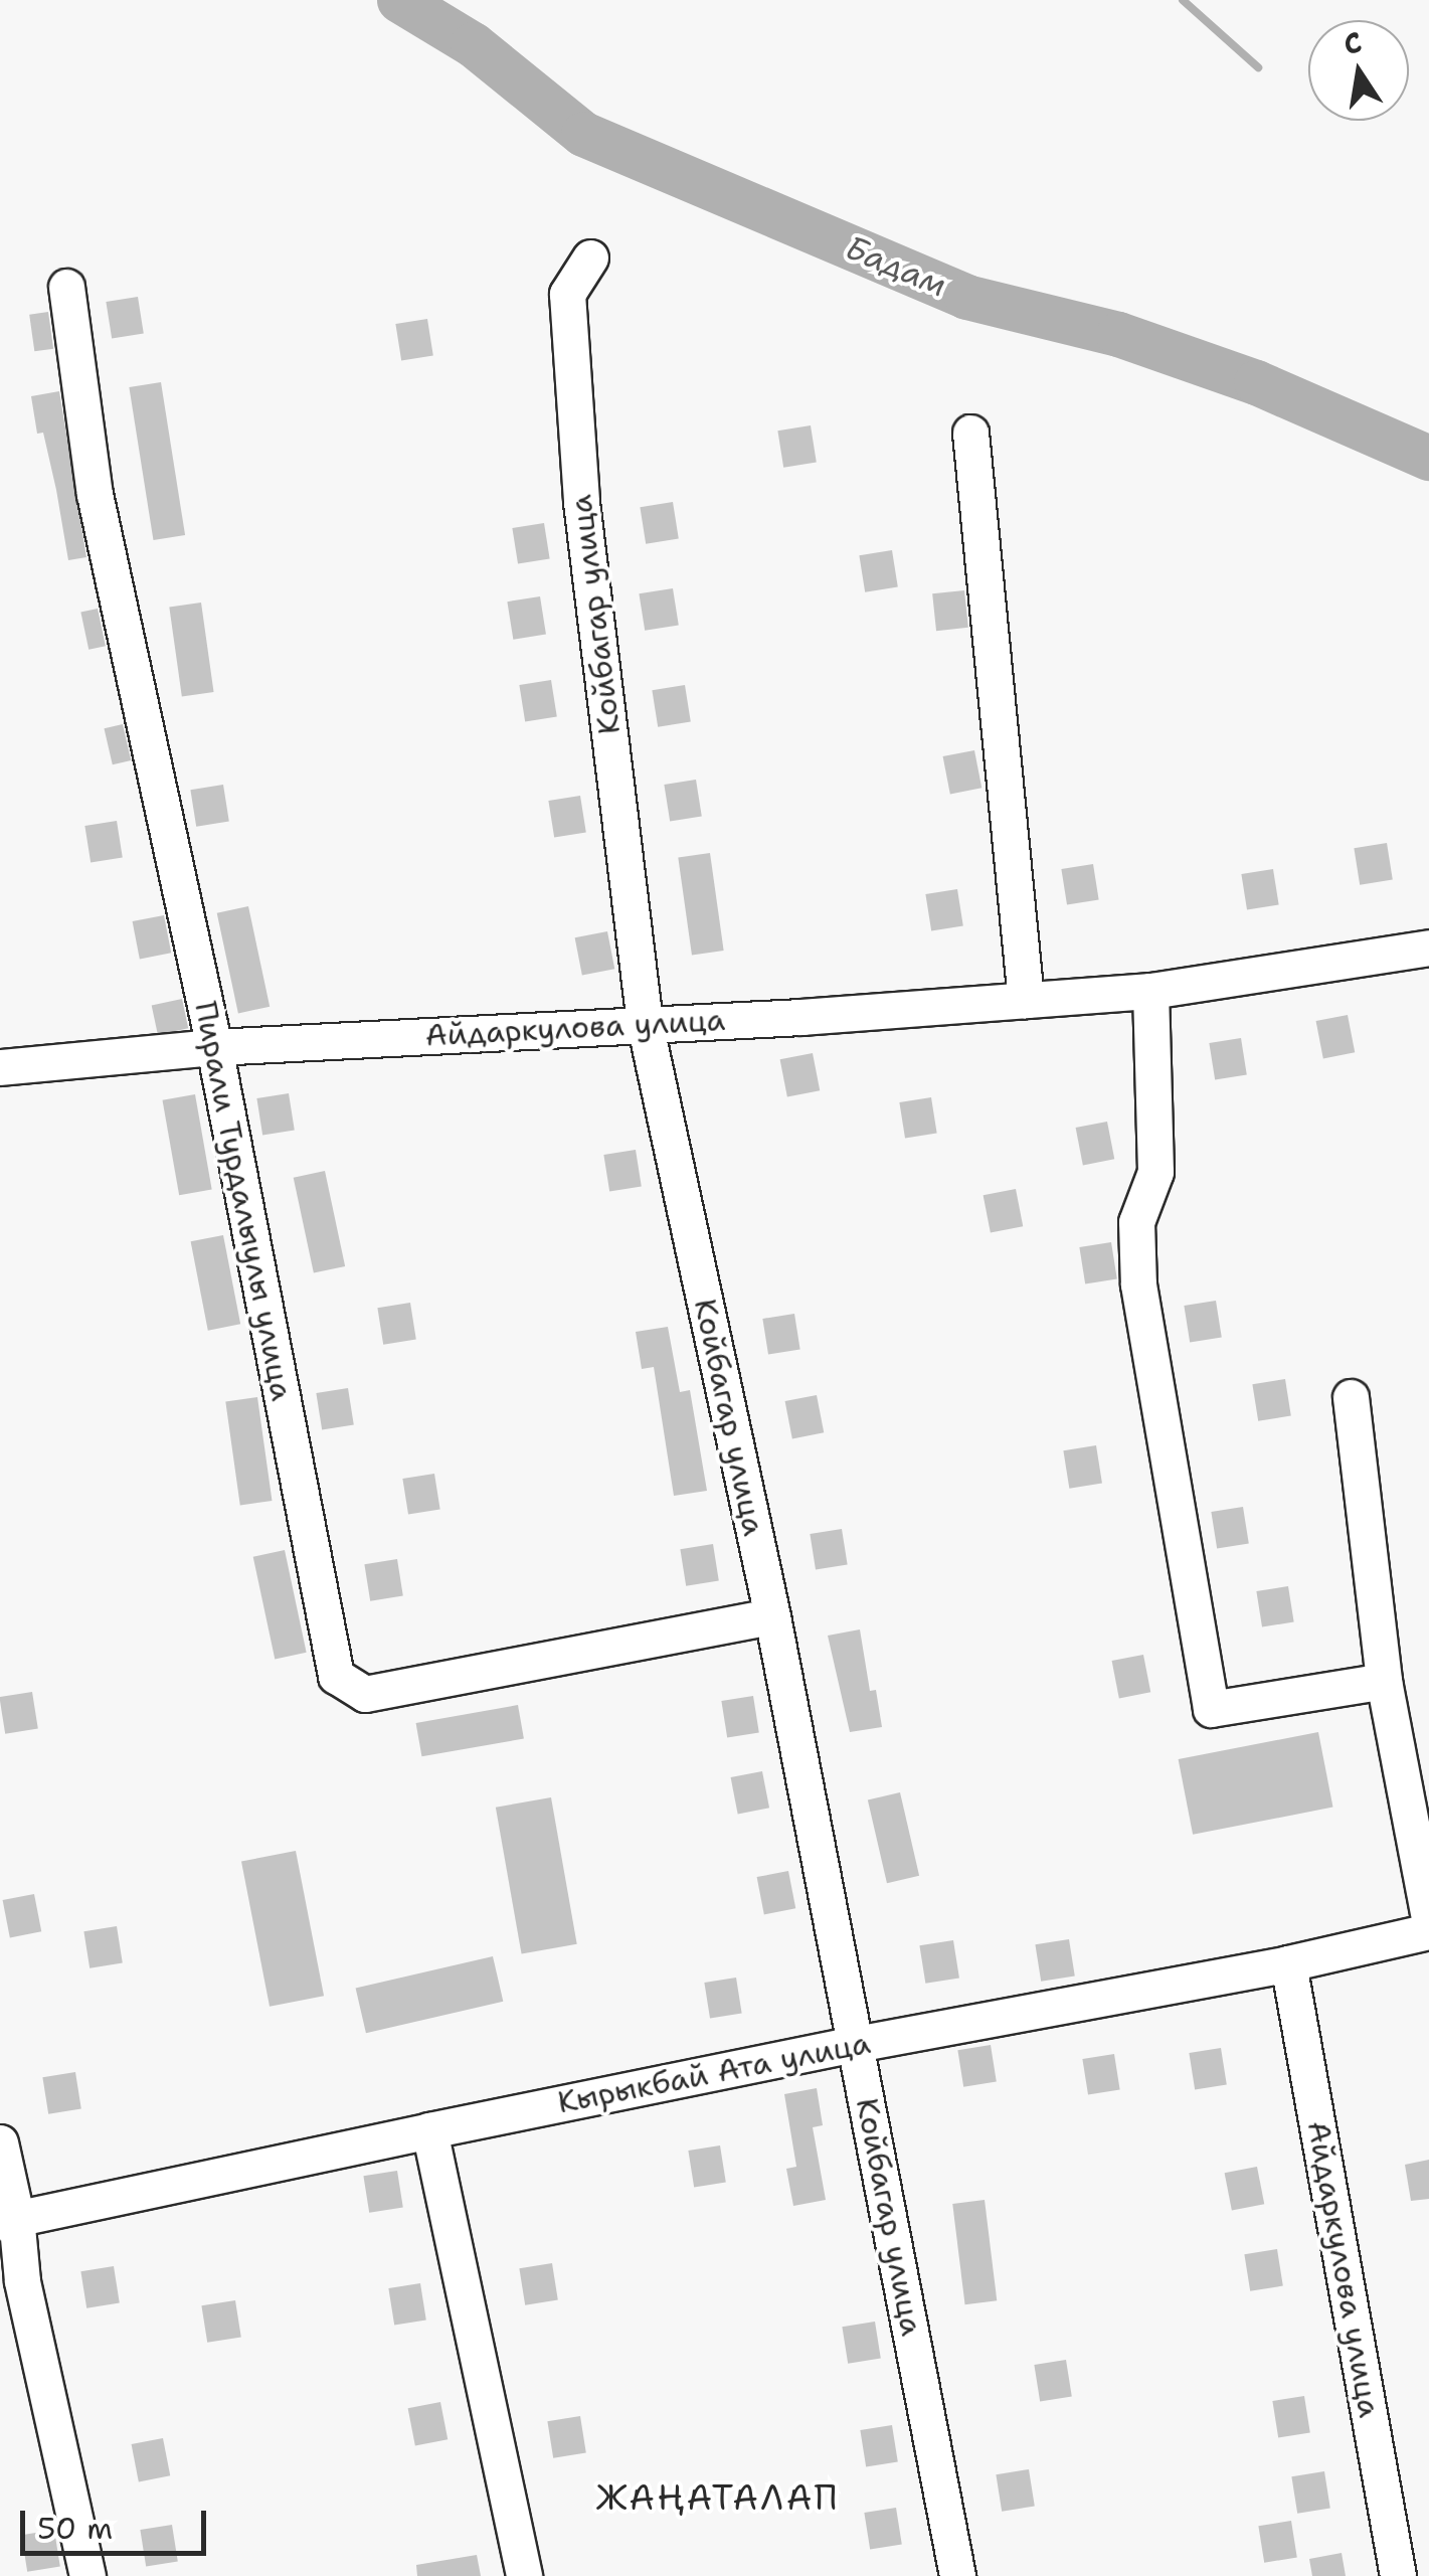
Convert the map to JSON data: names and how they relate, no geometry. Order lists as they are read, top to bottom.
{
  "streets": {
    "street": [
      "Койбагар улица",
      "Айдаркулова улица",
      "Пирали Турдалыулы улица",
      "Кырыкбай Ата улица"
    ]
  },
  "crossings": [
    ["Койбагар улица", "Айдаркулова улица"],
    ["Койбагар улица", "Пирали Турдалыулы улица"],
    ["Койбагар улица", "Кырыкбай Ата улица"],
    ["Айдаркулова улица", "Пирали Турдалыулы улица"],
    ["Айдаркулова улица", "Кырыкбай Ата улица"]
  ],
  "districts": ["ЖАҢАТАЛАП"],
  "water": ["Бадам"],
  "scale_bar": "50 m",
  "north": "top"
}
